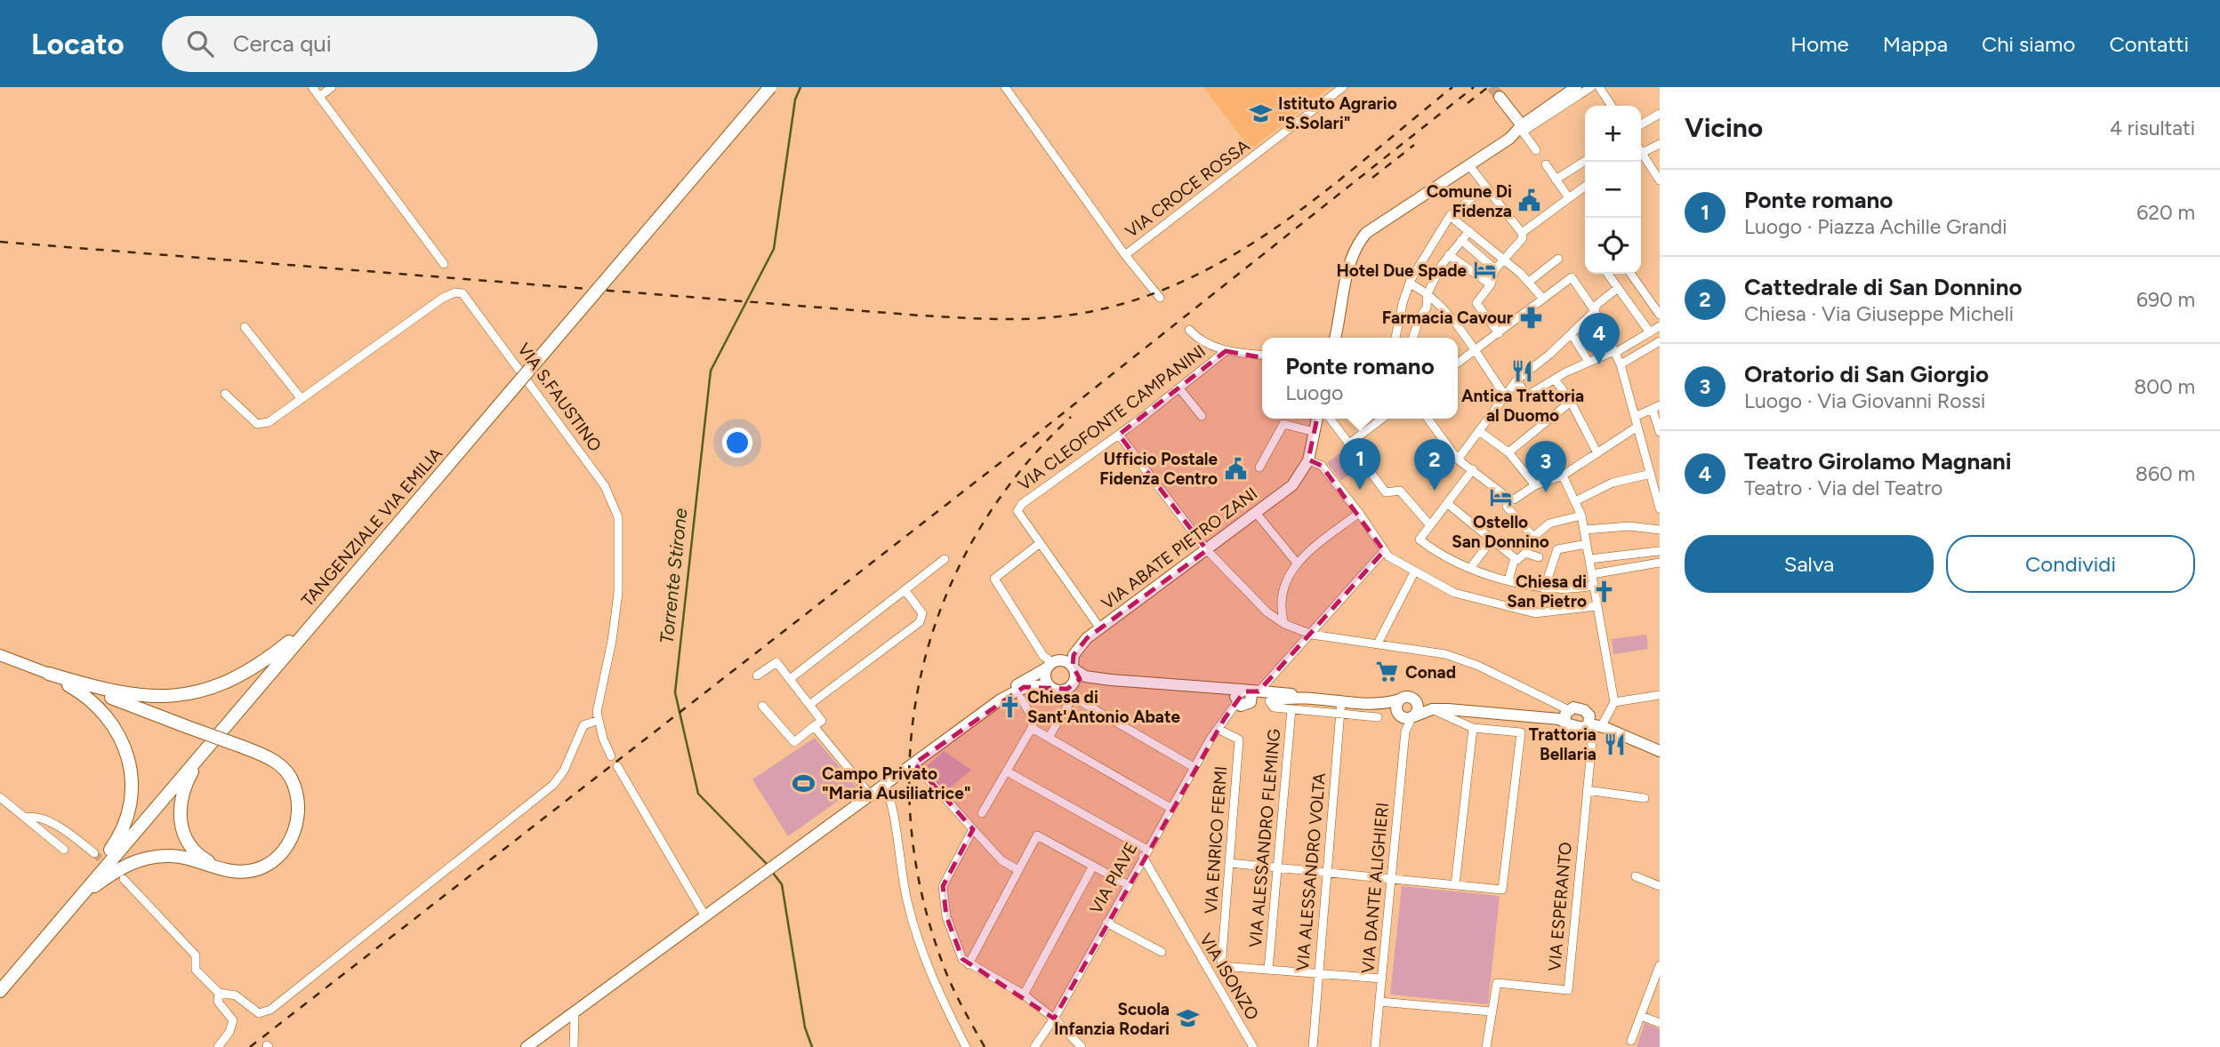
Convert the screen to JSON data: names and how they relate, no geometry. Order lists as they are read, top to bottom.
{
  "streets": {
    "main road": ["TANGENZIALE VIA EMILIA", "VIA ABATE PIETRO ZANI"],
    "street": [
      "VIA CROCE ROSSA",
      "VIA S.FAUSTINO",
      "VIA CLEOFONTE CAMPANINI",
      "VIA ALESSANDRO FLEMING",
      "VIA ENRICO FERMI",
      "VIA ALESSANDRO VOLTA",
      "VIA PIAVE",
      "VIA DANTE ALIGHIERI",
      "VIA ESPERANTO",
      "VIA ISONZO"
    ]
  },
  "crossings": [
    ["VIA ALESSANDRO FLEMING", "VIA ENRICO FERMI"],
    ["VIA ENRICO FERMI", "VIA PIAVE"],
    ["VIA PIAVE", "VIA ISONZO"]
  ],
  "water": ["Torrente Stirone"],
  "places": {
    "school or university": ["Istituto Agrario \"S.Solari\"", "Scuola Infanzia Rodari"],
    "public building": ["Comune Di Fidenza", "Ufficio Postale Fidenza Centro"],
    "hotel": ["Hotel Due Spade", "Ostello San Donnino"],
    "pharmacy": ["Farmacia Cavour"],
    "restaurant": ["Antica Trattoria al Duomo", "Trattoria Bellaria"],
    "church": ["Chiesa di San Pietro", "Chiesa di Sant'Antonio Abate"],
    "supermarket": ["Conad"],
    "sports": ["Campo Privato \"Maria Ausiliatrice\""]
  },
  "page": {
    "header": "Locato",
    "search": "Cerca qui",
    "nav": [
      "Home",
      "Mappa",
      "Chi siamo",
      "Contatti"
    ],
    "heading": ["Vicino", "4 risultati"],
    "map_buttons": ["+", "−"],
    "list": [
      {
        "mark": "1",
        "name": "Ponte romano",
        "note": "Luogo · Piazza Achille Grandi",
        "value": "620 m"
      },
      {
        "mark": "2",
        "name": "Cattedrale di San Donnino",
        "note": "Chiesa · Via Giuseppe Micheli",
        "value": "690 m"
      },
      {
        "mark": "3",
        "name": "Oratorio di San Giorgio",
        "note": "Luogo · Via Giovanni Rossi",
        "value": "800 m"
      },
      {
        "mark": "4",
        "name": "Teatro Girolamo Magnani",
        "note": "Teatro · Via del Teatro",
        "value": "860 m"
      }
    ],
    "pins": [
      "4",
      "1",
      "2",
      "3"
    ],
    "popup": ["Ponte romano", "Luogo"],
    "buttons": ["Salva", "Condividi"]
  }
}
